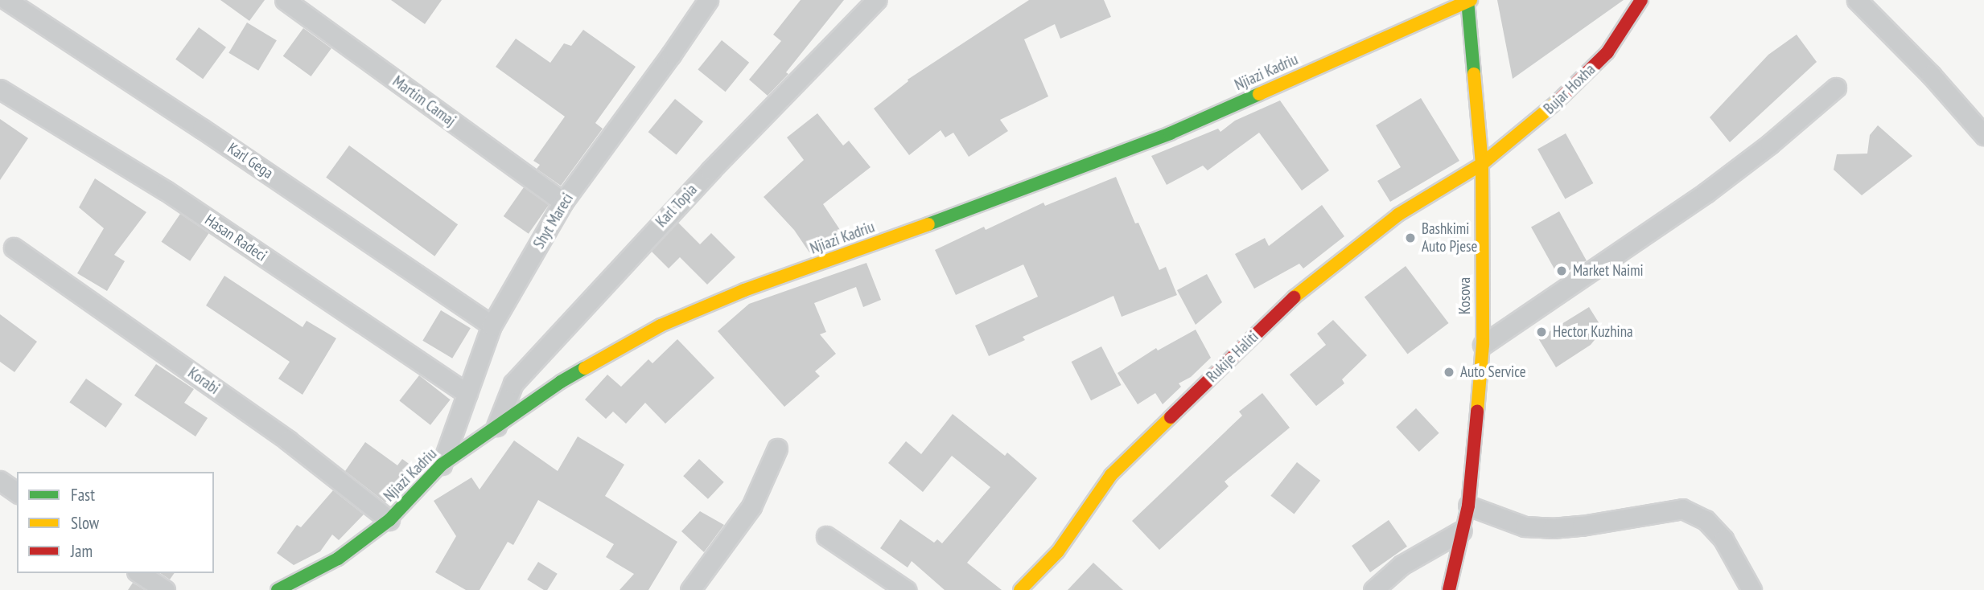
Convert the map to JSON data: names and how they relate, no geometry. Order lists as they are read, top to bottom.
{
  "streets": {
    "street": [
      "Njiazi Kadriu",
      "Bujar Hoxha",
      "Martim Camaj",
      "Karl Gega",
      "Karl Topia",
      "Shyt Mareci",
      "Hasan Radeci",
      "Kosova",
      "Rukije Haliti",
      "Korabi"
    ]
  },
  "crossings": [
    ["Njiazi Kadriu", "Karl Topia"],
    ["Njiazi Kadriu", "Shyt Mareci"],
    ["Njiazi Kadriu", "Kosova"],
    ["Njiazi Kadriu", "Korabi"],
    ["Bujar Hoxha", "Kosova"],
    ["Bujar Hoxha", "Rukije Haliti"],
    ["Martim Camaj", "Shyt Mareci"],
    ["Karl Gega", "Shyt Mareci"],
    ["Shyt Mareci", "Hasan Radeci"],
    ["Kosova", "Rukije Haliti"]
  ],
  "places": [
    "Bashkimi Auto Pjese",
    "Market Naimi",
    "Hector Kuzhina",
    "Auto Service"
  ],
  "legend": ["Fast", "Slow", "Jam"]
}
